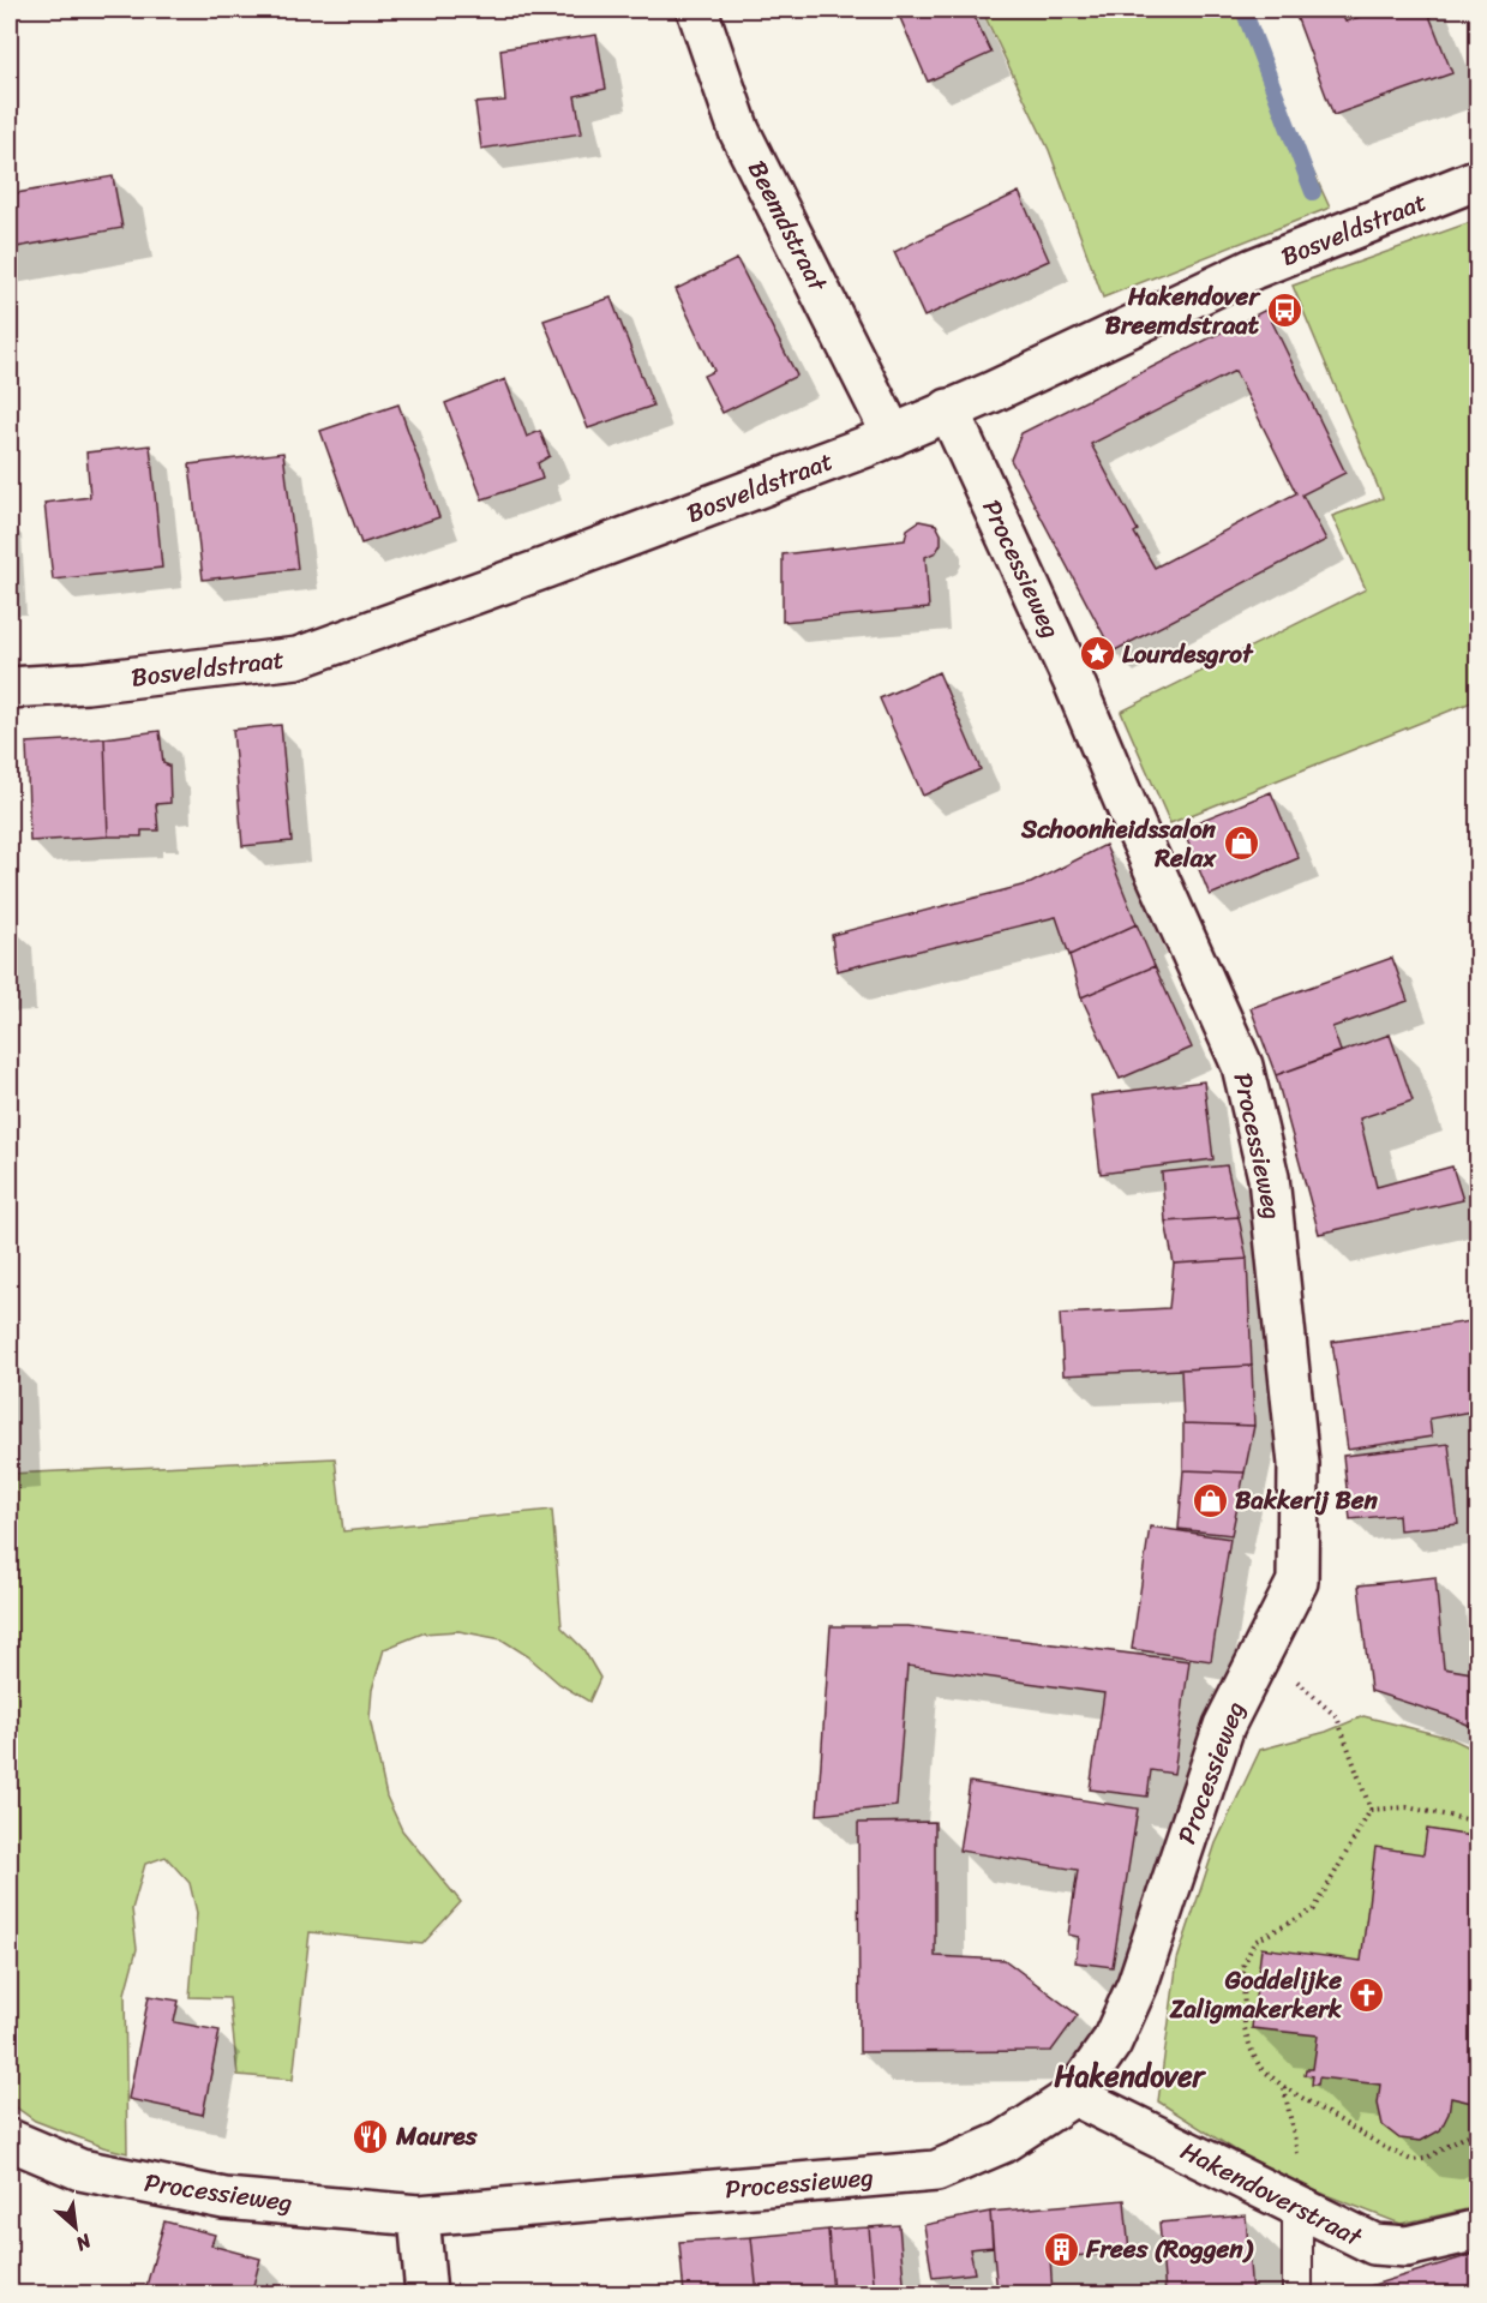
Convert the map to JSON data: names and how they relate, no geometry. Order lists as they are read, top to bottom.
{
  "streets": {
    "street": [
      "Beemdstraat",
      "Bosveldstraat",
      "Processieweg",
      "Hakendoverstraat"
    ]
  },
  "crossings": [
    ["Beemdstraat", "Bosveldstraat"],
    ["Bosveldstraat", "Processieweg"],
    ["Processieweg", "Hakendoverstraat"]
  ],
  "districts": ["Hakendover"],
  "places": {
    "bus stop": ["Hakendover Breemdstraat"],
    "place": ["Lourdesgrot"],
    "shop": ["Schoonheidssalon Relax", "Bakkerij Ben"],
    "church": ["Goddelijke Zaligmakerkerk"],
    "restaurant": ["Maures"],
    "building": ["Frees (Roggen)"]
  },
  "north": "bottom right"
}
